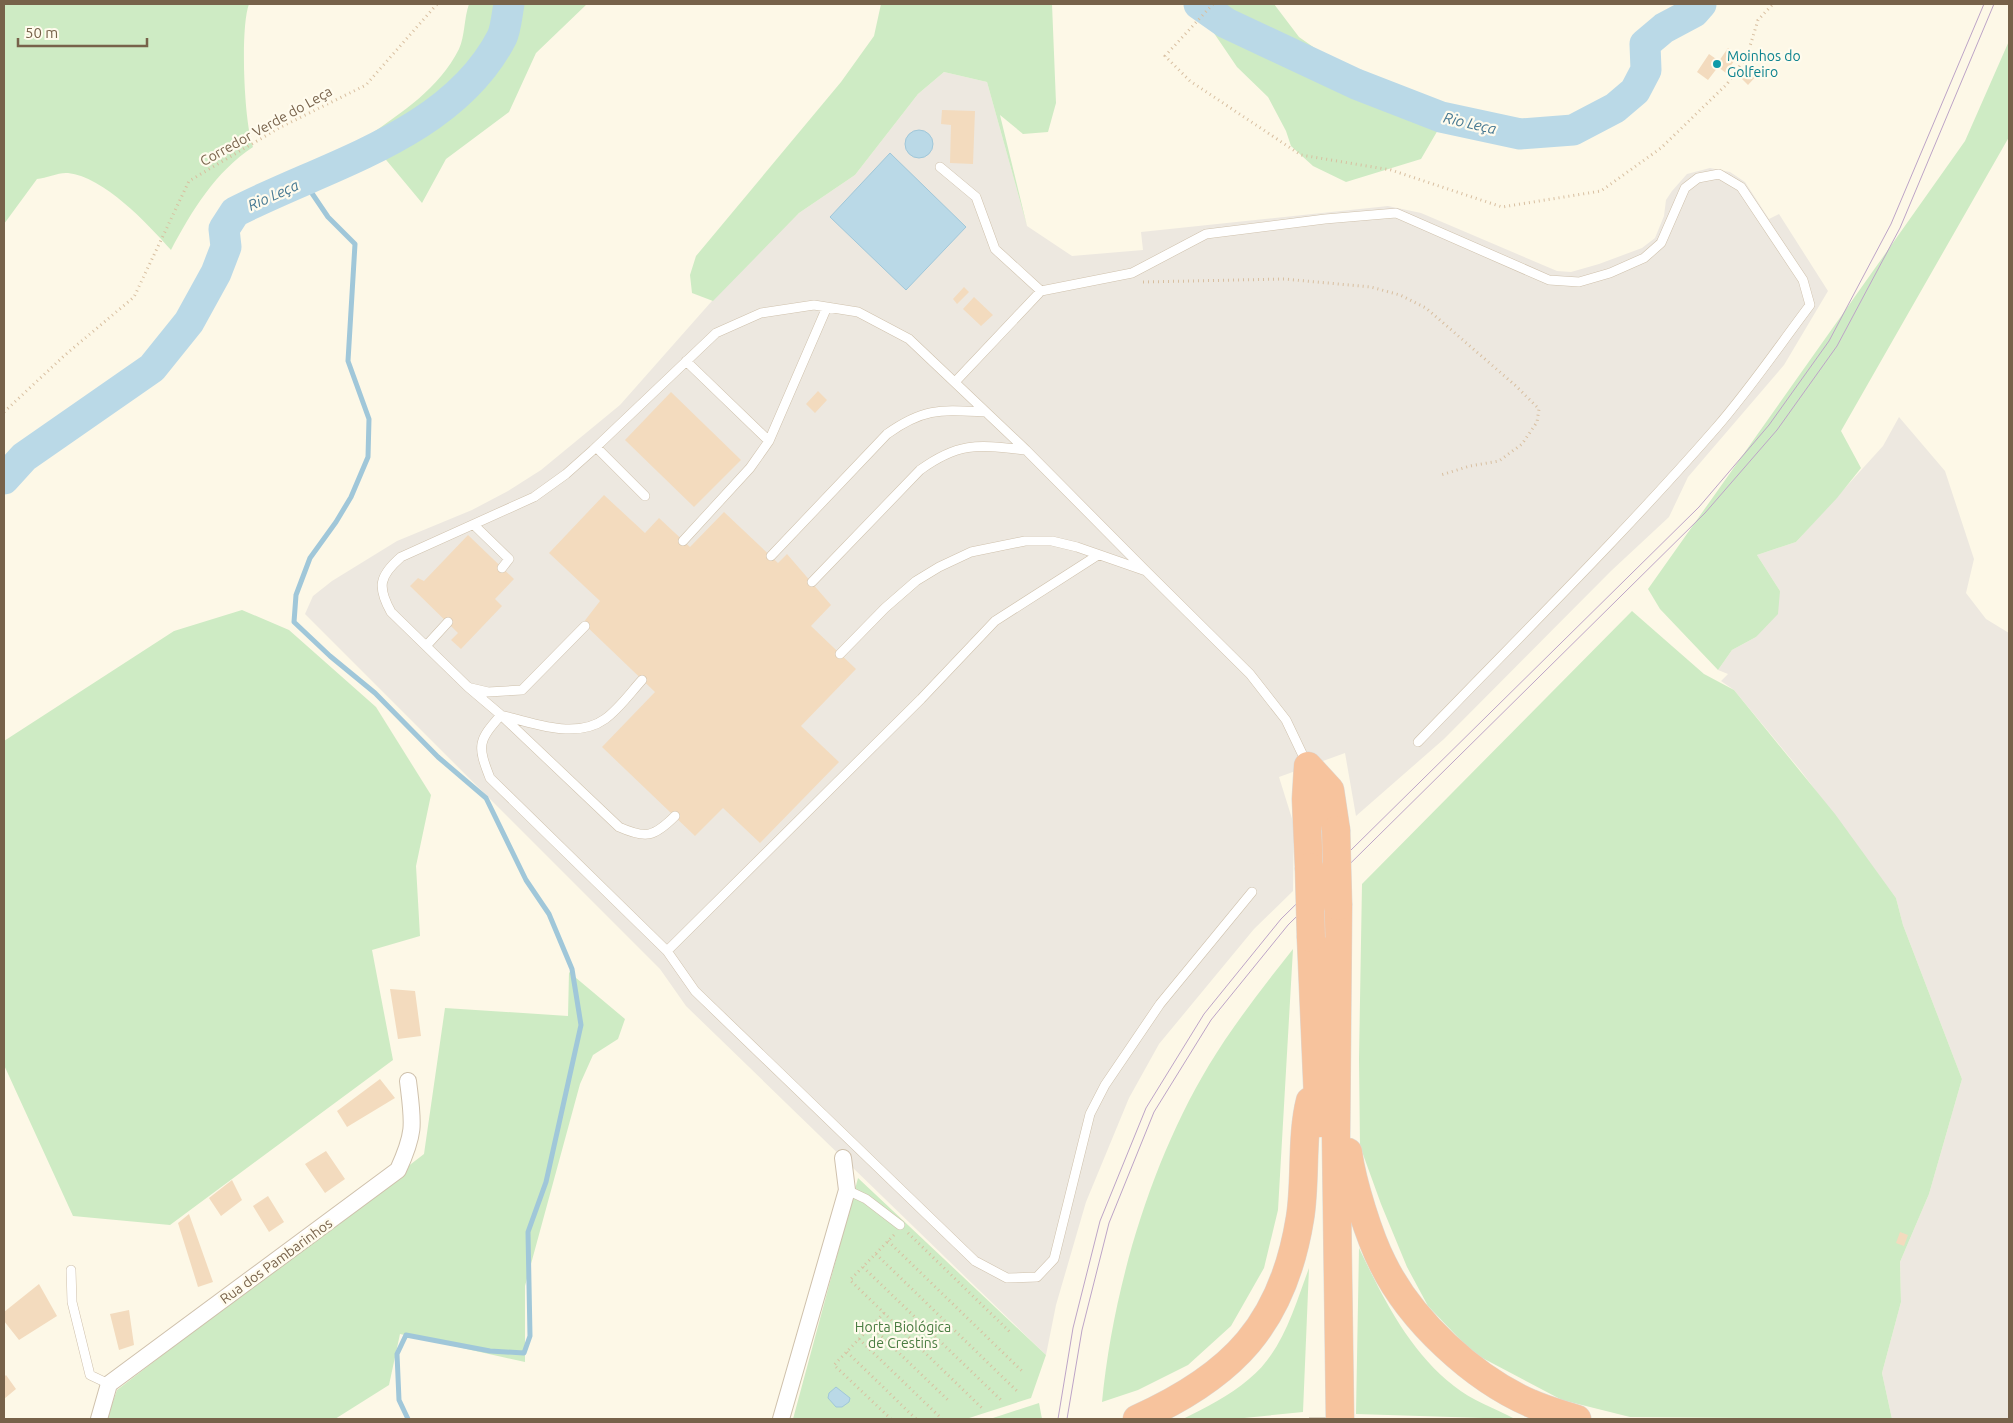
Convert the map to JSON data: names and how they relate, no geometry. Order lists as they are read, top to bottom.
{
  "streets": {
    "street": ["Rua dos Pambarinhos"],
    "path": ["Corredor Verde do Leça"]
  },
  "water": ["Rio Leça"],
  "parks": ["Horta Biológica de Crestins"],
  "places": ["Moinhos do Golfeiro"],
  "scale_bar": "50 m"
}
